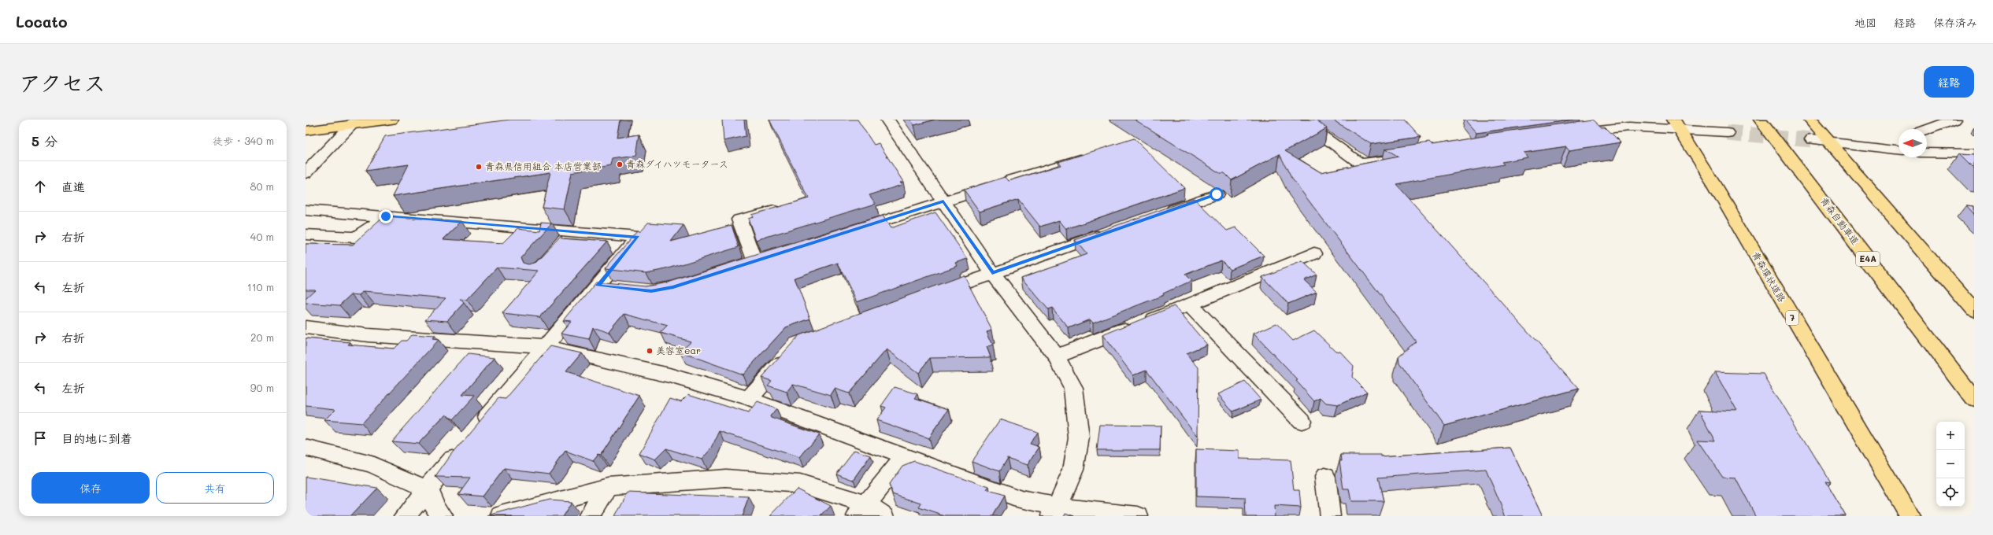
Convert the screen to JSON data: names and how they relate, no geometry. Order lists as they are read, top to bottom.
{
  "streets": {
    "highway": [
      "青森自動車道",
      "E4A",
      "青森環状道路",
      "7"
    ]
  },
  "places": ["青森ダイハツモータース", "青森県信用組合 本店営業部", "美容室ear"],
  "north": "left",
  "page": {
    "header": "Locato",
    "nav": ["地図", "経路", "保存済み"],
    "title": "アクセス",
    "buttons": [
      "経路",
      ["保存", "共有"]
    ],
    "heading": ["5 分", "徒歩 · 340 m"],
    "list": [
      ["直進", "80 m"],
      ["右折", "40 m"],
      ["左折", "110 m"],
      ["右折", "20 m"],
      ["左折", "90 m"],
      "目的地に到着"
    ],
    "map_buttons": ["+", "−"]
  }
}
